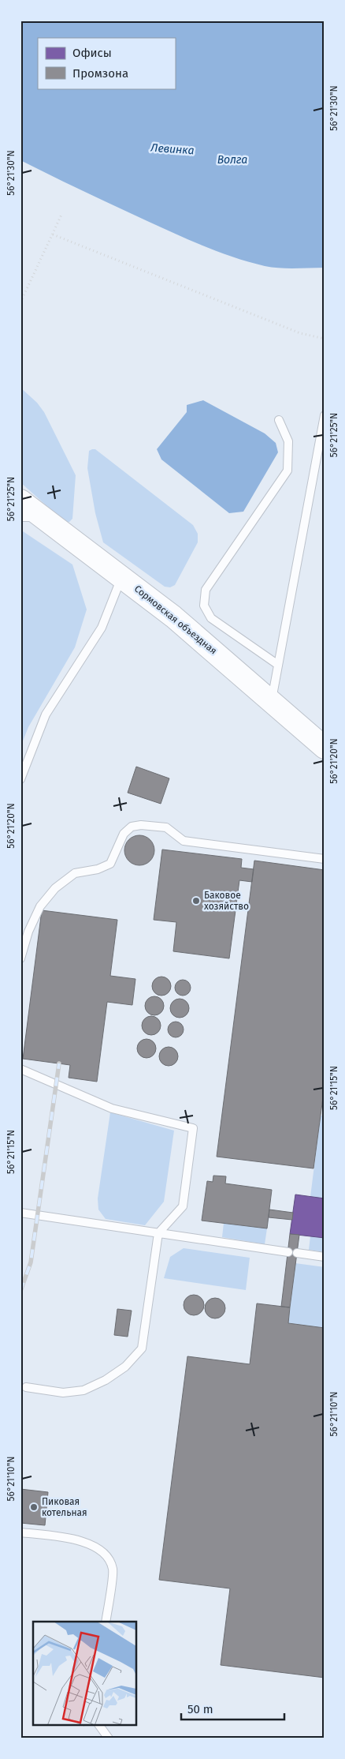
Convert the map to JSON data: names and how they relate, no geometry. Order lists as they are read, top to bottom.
{
  "streets": {
    "street": ["Сормовская объездная"]
  },
  "water": ["Левинка", "Волга"],
  "places": ["Баковое хозяйство", "Пиковая котельная"],
  "legend": ["Офисы", "Промзона"],
  "scale_bar": "50 m",
  "coordinates": [
    "56°21'30\"N",
    "56°21'25\"N",
    "56°21'20\"N",
    "56°21'15\"N",
    "56°21'10\"N"
  ]
}
